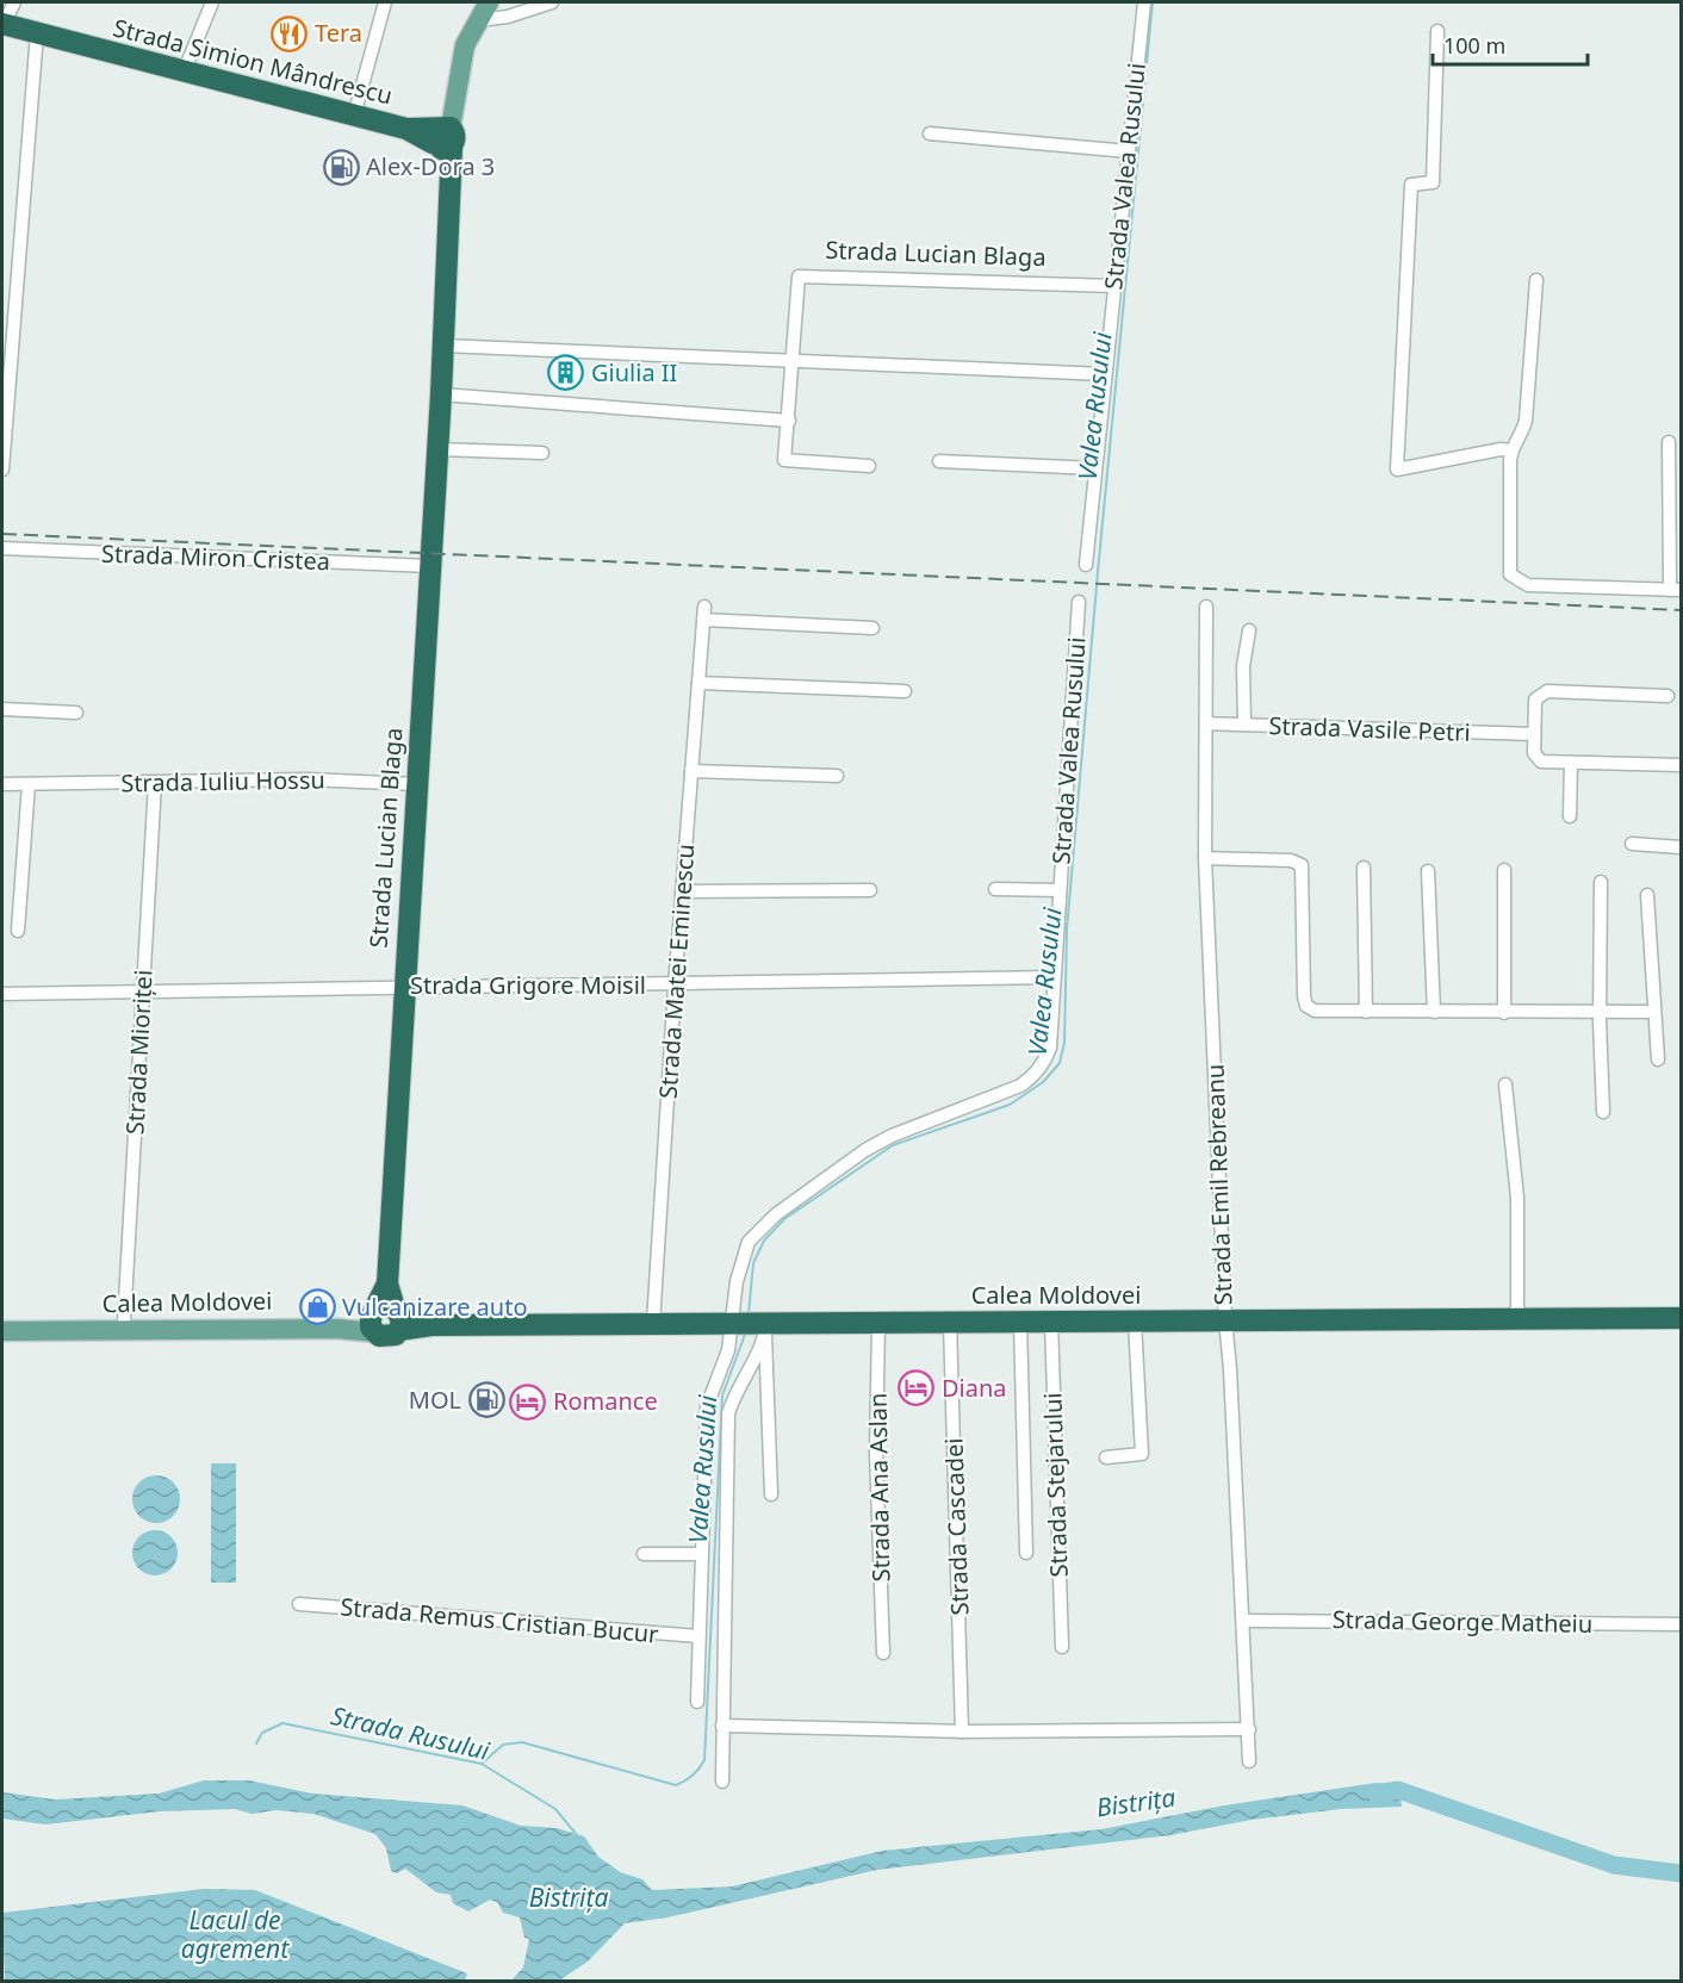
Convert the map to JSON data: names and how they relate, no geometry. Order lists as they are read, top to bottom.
{
  "streets": {
    "highway": ["Strada Simion Mândrescu", "Strada Lucian Blaga", "Calea Moldovei"],
    "street": [
      "Strada Valea Rusului",
      "Strada Miron Cristea",
      "Strada Vasile Petri",
      "Strada Iuliu Hossu",
      "Strada Matei Eminescu",
      "Strada Grigore Moisil",
      "Strada Mioriței",
      "Strada Emil Rebreanu",
      "Strada Stejarului",
      "Strada Ana Aslan",
      "Strada Cascadei",
      "Strada Remus Cristian Bucur",
      "Strada George Matheiu"
    ]
  },
  "crossings": [
    ["Strada Simion Mândrescu", "Strada Lucian Blaga"],
    ["Strada Valea Rusului", "Strada Lucian Blaga"],
    ["Strada Valea Rusului", "Strada Grigore Moisil"],
    ["Strada Valea Rusului", "Calea Moldovei"],
    ["Strada Lucian Blaga", "Strada Miron Cristea"],
    ["Strada Lucian Blaga", "Strada Iuliu Hossu"],
    ["Strada Lucian Blaga", "Strada Grigore Moisil"],
    ["Strada Lucian Blaga", "Calea Moldovei"],
    ["Strada Vasile Petri", "Strada Emil Rebreanu"],
    ["Strada Iuliu Hossu", "Strada Mioriței"],
    ["Strada Matei Eminescu", "Strada Grigore Moisil"],
    ["Strada Matei Eminescu", "Calea Moldovei"],
    ["Strada Grigore Moisil", "Strada Mioriței"],
    ["Strada Mioriței", "Calea Moldovei"],
    ["Strada Emil Rebreanu", "Calea Moldovei"],
    ["Strada Emil Rebreanu", "Strada George Matheiu"],
    ["Calea Moldovei", "Strada Stejarului"],
    ["Calea Moldovei", "Strada Ana Aslan"],
    ["Calea Moldovei", "Strada Cascadei"]
  ],
  "water": [
    "Valea Rusului",
    "Strada Rusului",
    "Bistrița",
    "Lacul de agrement"
  ],
  "places": {
    "restaurant": ["Tera"],
    "fuel station": ["Alex-Dora 3", "MOL"],
    "building": ["Giulia II"],
    "shop": ["Vulcanizare auto"],
    "hotel": ["Diana", "Romance"]
  },
  "scale_bar": "100 m"
}
